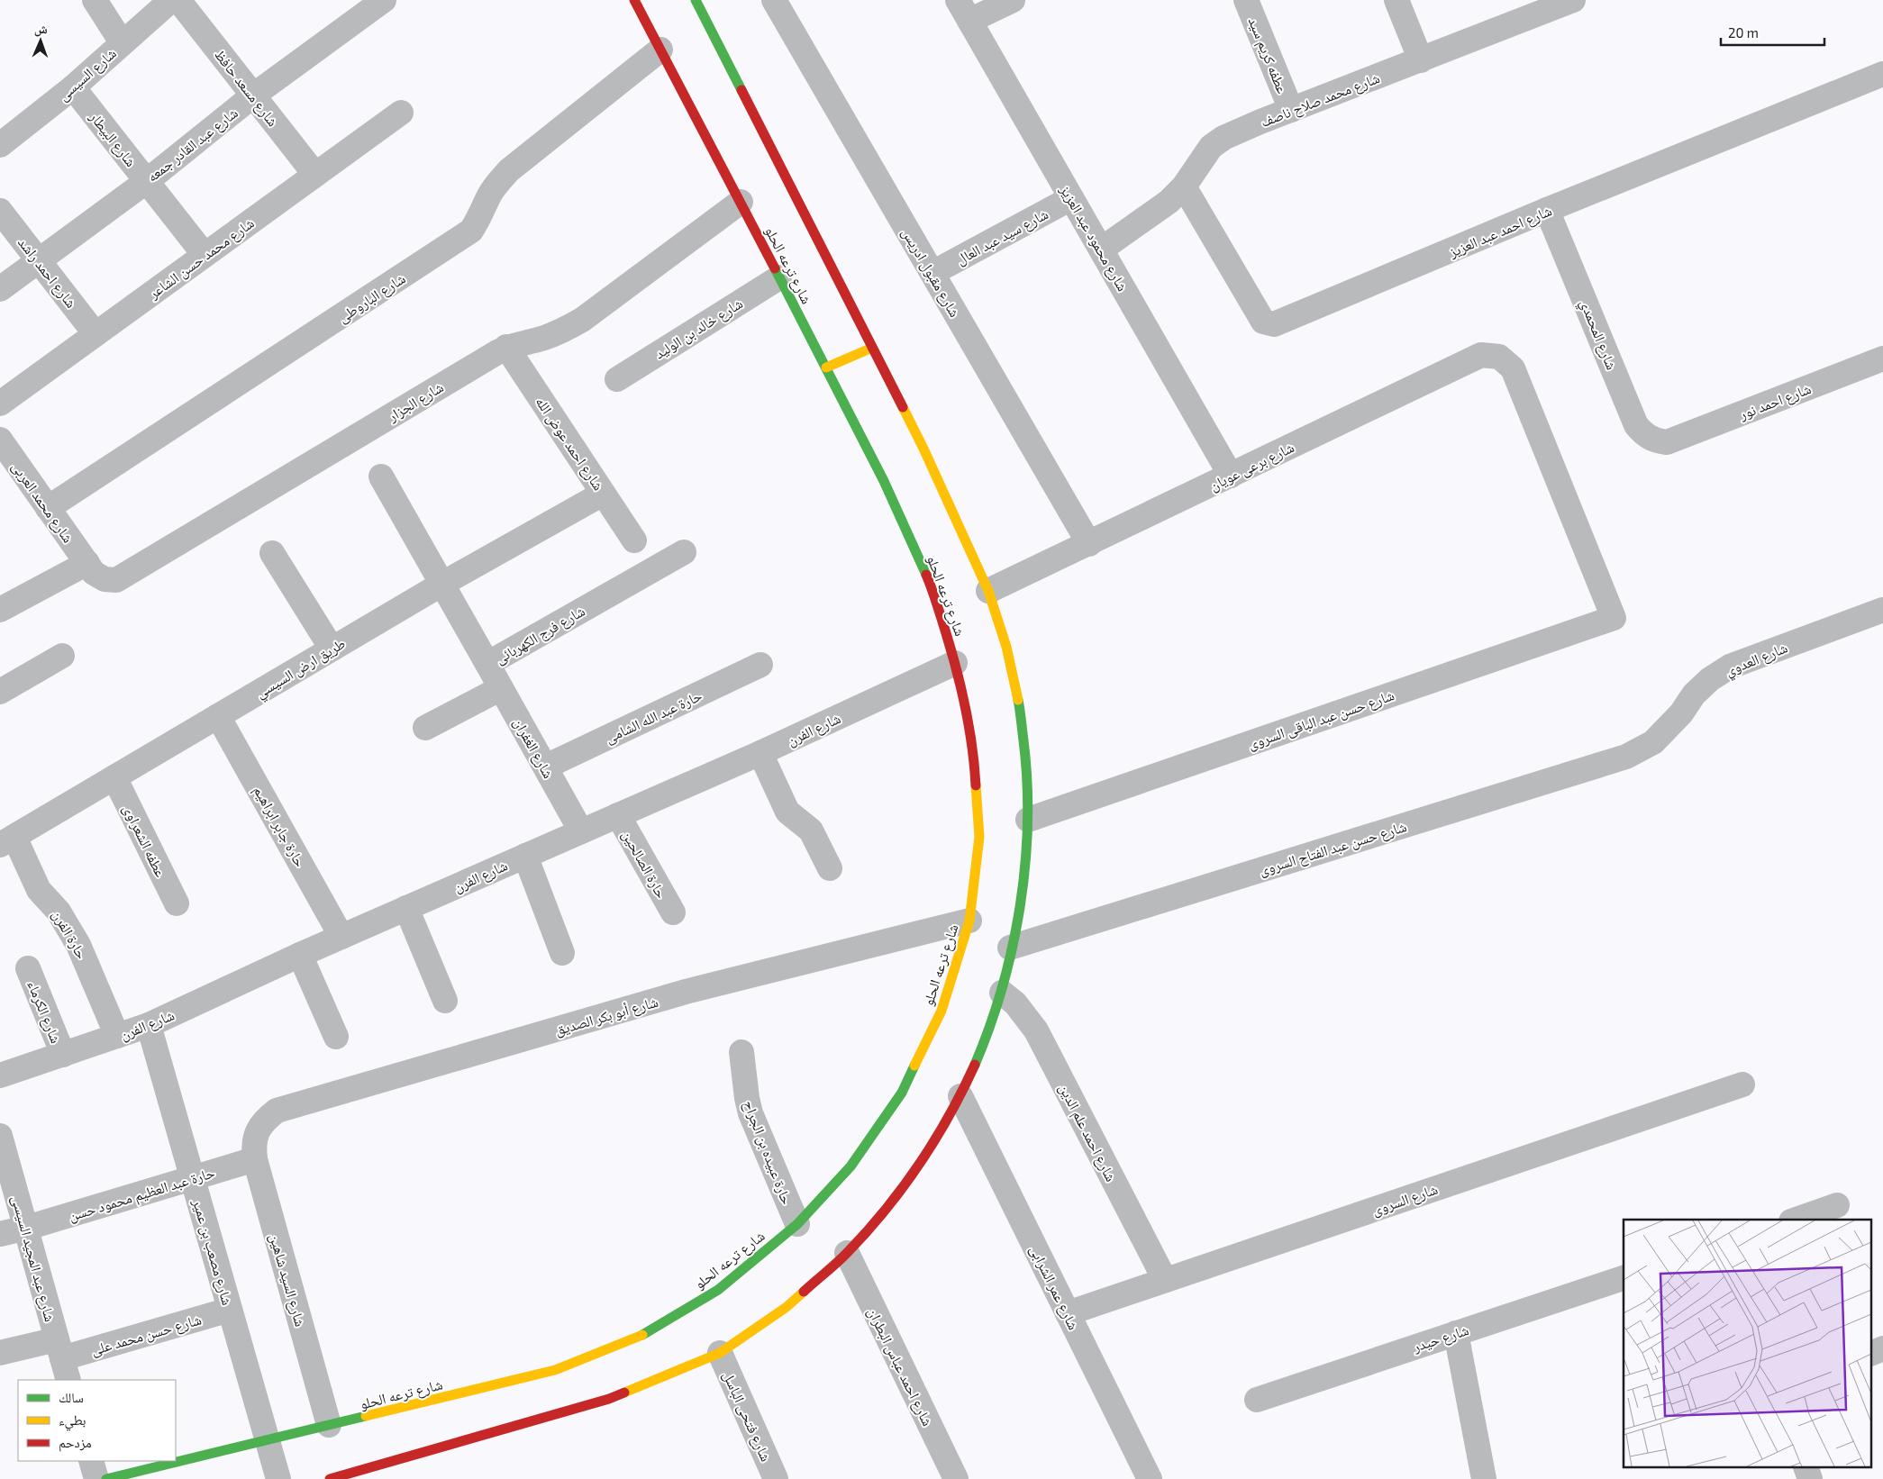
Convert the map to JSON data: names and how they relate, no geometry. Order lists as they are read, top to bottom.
{
  "streets": {
    "street": [
      "عطفه كريم سيد",
      "شارع السيسى",
      "شارع مسعد حافظ",
      "شارع محمد صلاح ناصف",
      "شارع البيطار",
      "شارع عبد القادر جمعه",
      "شارع احمد عبد العزيز",
      "شارع سيد عبد العال",
      "شارع محمود عبد العزيز",
      "شارع محمد حسن الشاعر",
      "شارع ترعه الحلو",
      "شارع احمد راشد",
      "شارع مقبول ادريس",
      "شارع الباروطى",
      "شارع خالد بن الوليد",
      "شارع المحمدي",
      "شارع الجزار",
      "شارع احمد نور",
      "شارع احمد عوض الله",
      "شارع برعى عويان",
      "شارع محمد العربى",
      "شارع فرج الكهربائى",
      "شارع العدوي",
      "طريق ارض السيسي",
      "حارة عبد الله الشامى",
      "شارع حسن عبد الباقى السروى",
      "شارع الفرن",
      "شارع الغفران",
      "حارة جابر ابراهيم",
      "عطفه الشعراوى",
      "شارع حسن عبد الفتاح السروى",
      "حارة الصالحين",
      "حارة الفرن",
      "شارع الكرماء",
      "شارع أبو بكر الصديق",
      "شارع احمد علم الدين",
      "حارة عبيده بن الجراح",
      "حارة عبد العظيم محمود حسن",
      "شارع السروى",
      "شارع مصعب بن عمير",
      "شارع عبد المجيد السيسى",
      "شارع السيد شاهين",
      "شارع عمر الشرابى",
      "شارع حسن محمد على",
      "شارع حيدر",
      "شارع احمد عباس البطران",
      "شارع فتحى الباسل"
    ]
  },
  "crossings": [
    ["عطفه كريم سيد", "شارع محمد صلاح ناصف"],
    ["شارع السيسى", "شارع البيطار"],
    ["شارع مسعد حافظ", "شارع عبد القادر جمعه"],
    ["شارع مسعد حافظ", "شارع محمد حسن الشاعر"],
    ["شارع محمد صلاح ناصف", "شارع احمد عبد العزيز"],
    ["شارع محمد صلاح ناصف", "شارع محمود عبد العزيز"],
    ["شارع البيطار", "شارع عبد القادر جمعه"],
    ["شارع البيطار", "شارع محمد حسن الشاعر"],
    ["شارع عبد القادر جمعه", "شارع احمد راشد"],
    ["شارع احمد عبد العزيز", "شارع المحمدي"],
    ["شارع سيد عبد العال", "شارع محمود عبد العزيز"],
    ["شارع سيد عبد العال", "شارع مقبول ادريس"],
    ["شارع محمود عبد العزيز", "شارع برعى عويان"],
    ["شارع محمد حسن الشاعر", "شارع احمد راشد"],
    ["شارع ترعه الحلو", "شارع الباروطى"],
    ["شارع ترعه الحلو", "شارع خالد بن الوليد"],
    ["شارع ترعه الحلو", "شارع الجزار"],
    ["شارع ترعه الحلو", "شارع الفرن"],
    ["شارع ترعه الحلو", "شارع أبو بكر الصديق"],
    ["شارع ترعه الحلو", "حارة عبيده بن الجراح"],
    ["شارع ترعه الحلو", "شارع مصعب بن عمير"],
    ["شارع ترعه الحلو", "شارع السيد شاهين"],
    ["شارع مقبول ادريس", "شارع برعى عويان"],
    ["شارع الباروطى", "شارع محمد العربى"],
    ["شارع المحمدي", "شارع احمد نور"],
    ["شارع الجزار", "شارع احمد عوض الله"],
    ["شارع الجزار", "شارع محمد العربى"],
    ["شارع احمد عوض الله", "طريق ارض السيسي"],
    ["شارع برعى عويان", "شارع حسن عبد الباقى السروى"],
    ["شارع فرج الكهربائى", "طريق ارض السيسي"],
    ["شارع فرج الكهربائى", "شارع الغفران"],
    ["شارع العدوي", "شارع حسن عبد الفتاح السروى"],
    ["طريق ارض السيسي", "حارة جابر ابراهيم"],
    ["طريق ارض السيسي", "عطفه الشعراوى"],
    ["طريق ارض السيسي", "حارة الفرن"],
    ["حارة عبد الله الشامى", "شارع الغفران"],
    ["شارع الفرن", "شارع الغفران"],
    ["شارع الفرن", "حارة جابر ابراهيم"],
    ["شارع الفرن", "حارة الصالحين"],
    ["شارع الفرن", "حارة الفرن"],
    ["شارع الفرن", "شارع الكرماء"],
    ["شارع الفرن", "شارع مصعب بن عمير"],
    ["شارع أبو بكر الصديق", "شارع السيد شاهين"],
    ["شارع احمد علم الدين", "شارع السروى"],
    ["حارة عبد العظيم محمود حسن", "شارع مصعب بن عمير"],
    ["حارة عبد العظيم محمود حسن", "شارع عبد المجيد السيسى"],
    ["حارة عبد العظيم محمود حسن", "شارع السيد شاهين"],
    ["شارع السروى", "شارع عمر الشرابى"],
    ["شارع مصعب بن عمير", "شارع حسن محمد على"],
    ["شارع عبد المجيد السيسى", "شارع حسن محمد على"]
  ],
  "legend": ["سالك", "بطيء", "مزدحم"],
  "scale_bar": "20 m",
  "north": "top"
}
